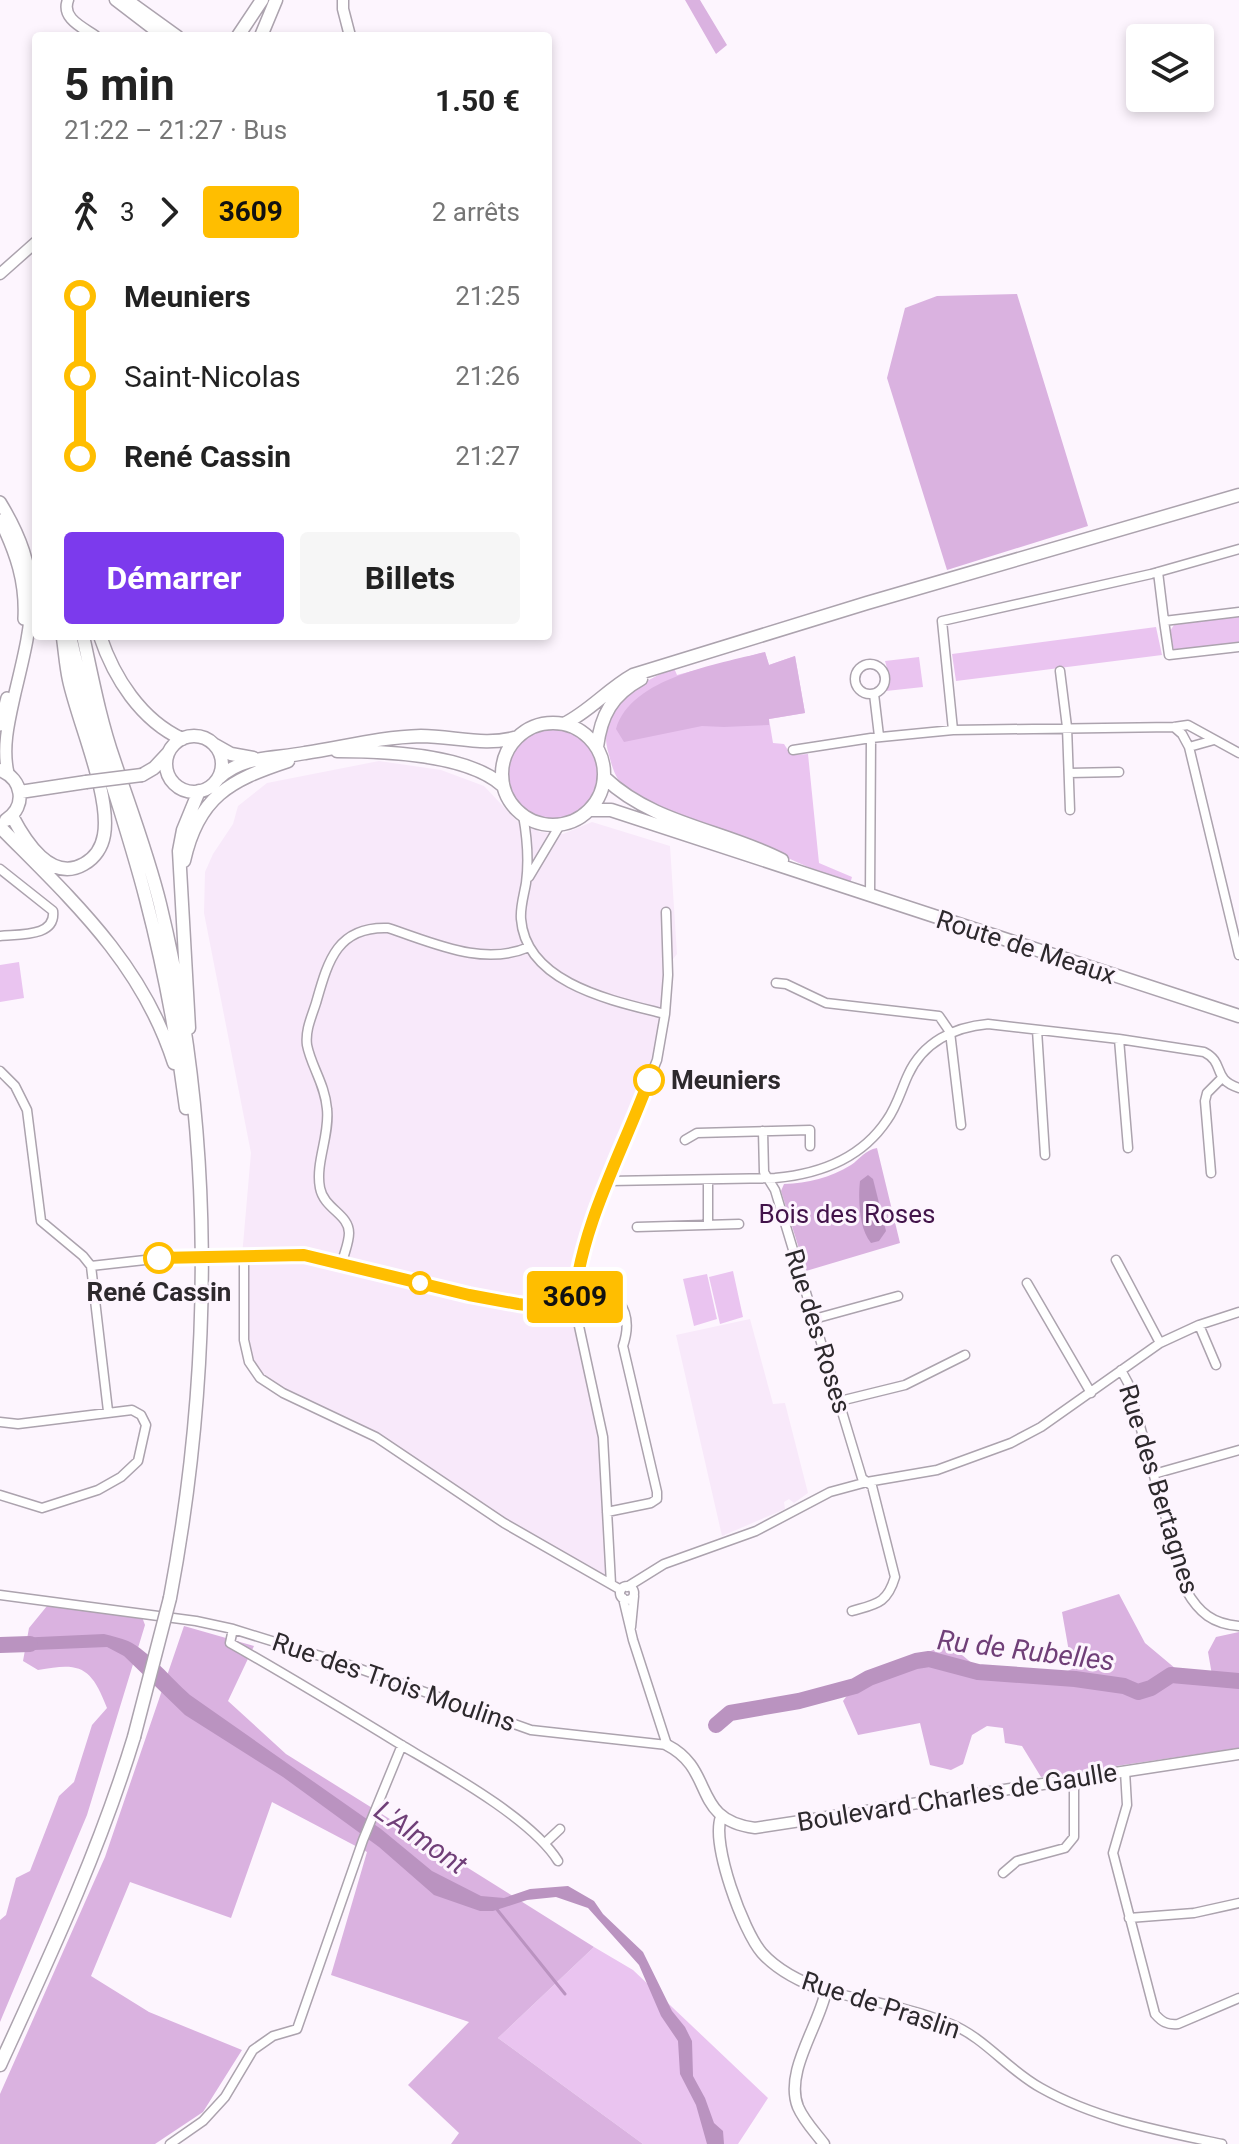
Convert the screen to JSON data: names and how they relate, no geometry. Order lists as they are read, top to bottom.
{
  "streets": {
    "main road": ["Route de Meaux"],
    "street": [
      "Rue des Roses",
      "Rue des Bertagnes",
      "Rue des Trois Moulins",
      "Boulevard Charles de Gaulle",
      "Rue de Praslin"
    ]
  },
  "crossings": [
    ["Boulevard Charles de Gaulle", "Rue de Praslin"]
  ],
  "water": ["Ru de Rubelles", "L'Almont"],
  "parks": ["Bois des Roses"],
  "places": ["Meuniers", "René Cassin"],
  "lines": ["bus line 3609"],
  "page": {
    "on_map": "3609",
    "heading": ["5 min", "21:22 – 21:27 · Bus", "1.50 €"],
    "legs": ["3", "3609", "2 arrêts"],
    "list": [
      {
        "name": "Meuniers",
        "value": "21:25"
      },
      {
        "name": "Saint-Nicolas",
        "value": "21:26"
      },
      {
        "name": "René Cassin",
        "value": "21:27"
      }
    ],
    "buttons": ["Démarrer", "Billets"]
  }
}
